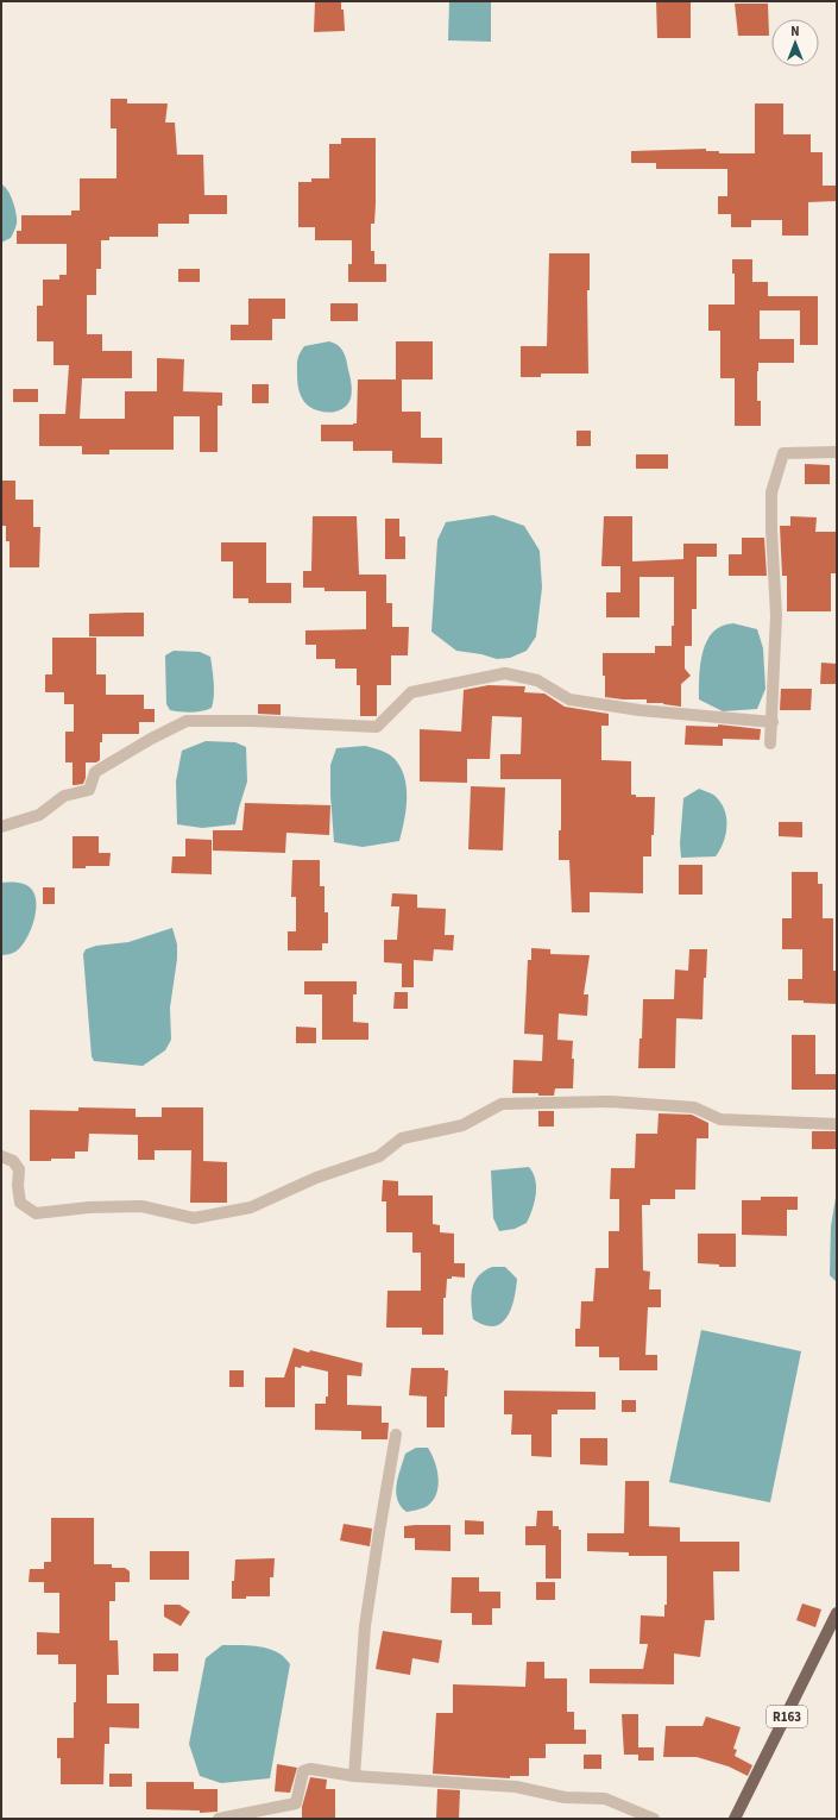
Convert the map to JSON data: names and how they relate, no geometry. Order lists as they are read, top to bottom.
{
  "streets": {
    "main road": ["R163"]
  },
  "north": "top"
}
